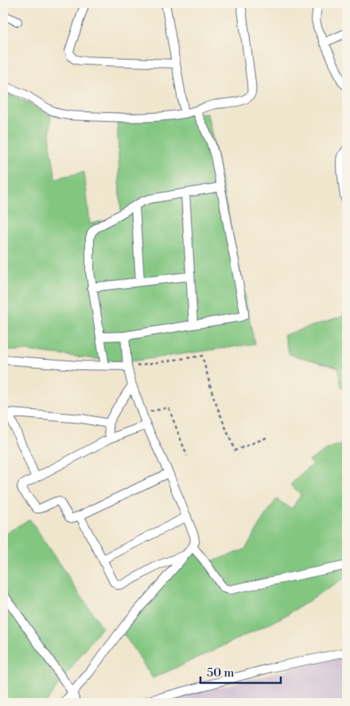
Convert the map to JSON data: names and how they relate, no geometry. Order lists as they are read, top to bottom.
{
  "scale_bar": "50 m"
}
